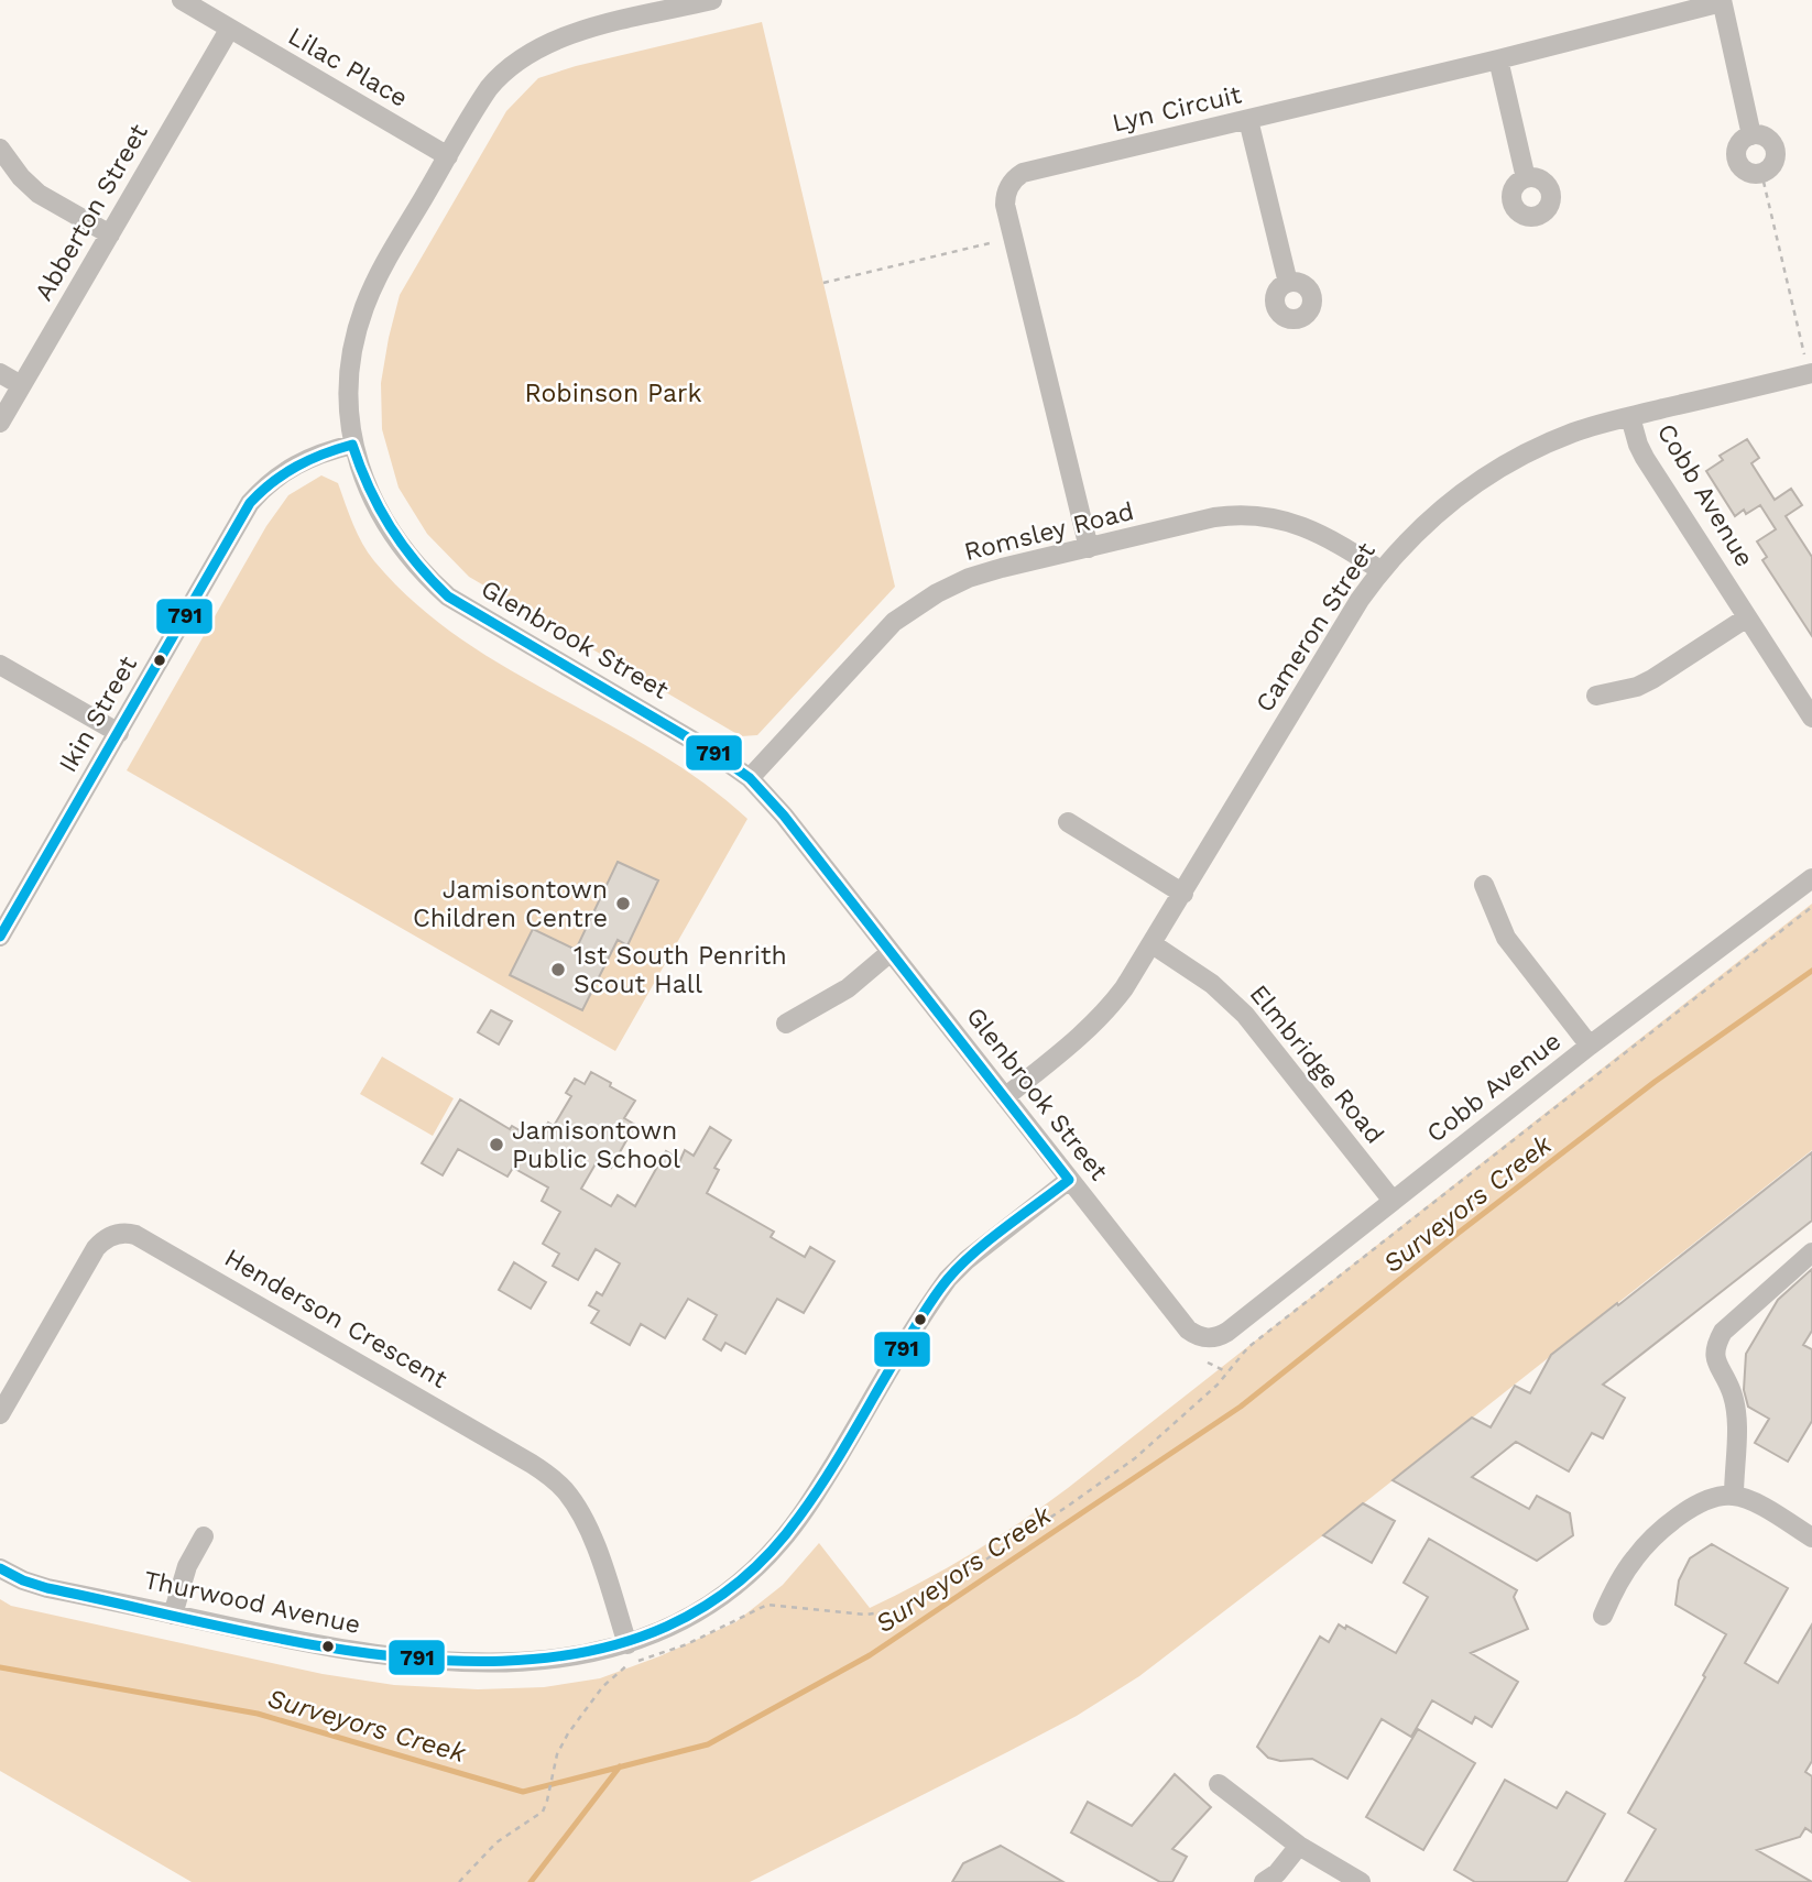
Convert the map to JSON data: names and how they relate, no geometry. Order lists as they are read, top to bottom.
{
  "streets": {
    "street": [
      "Lilac Place",
      "Lyn Circuit",
      "Abberton Street",
      "Cobb Avenue",
      "Romsley Road",
      "Cameron Street",
      "Glenbrook Street",
      "Ikin Street",
      "Elmbridge Road",
      "Henderson Crescent",
      "Thurwood Avenue"
    ]
  },
  "crossings": [
    ["Lilac Place", "Abberton Street"],
    ["Lilac Place", "Glenbrook Street"],
    ["Lyn Circuit", "Romsley Road"],
    ["Cobb Avenue", "Cameron Street"],
    ["Cobb Avenue", "Glenbrook Street"],
    ["Cobb Avenue", "Elmbridge Road"],
    ["Romsley Road", "Cameron Street"],
    ["Romsley Road", "Glenbrook Street"],
    ["Cameron Street", "Glenbrook Street"],
    ["Cameron Street", "Elmbridge Road"],
    ["Glenbrook Street", "Ikin Street"],
    ["Glenbrook Street", "Thurwood Avenue"],
    ["Henderson Crescent", "Thurwood Avenue"]
  ],
  "water": ["Surveyors Creek"],
  "parks": ["Robinson Park"],
  "places": ["Jamisontown Children Centre", "1st South Penrith Scout Hall", "Jamisontown Public School"],
  "lines": ["transit line 791"]
}
